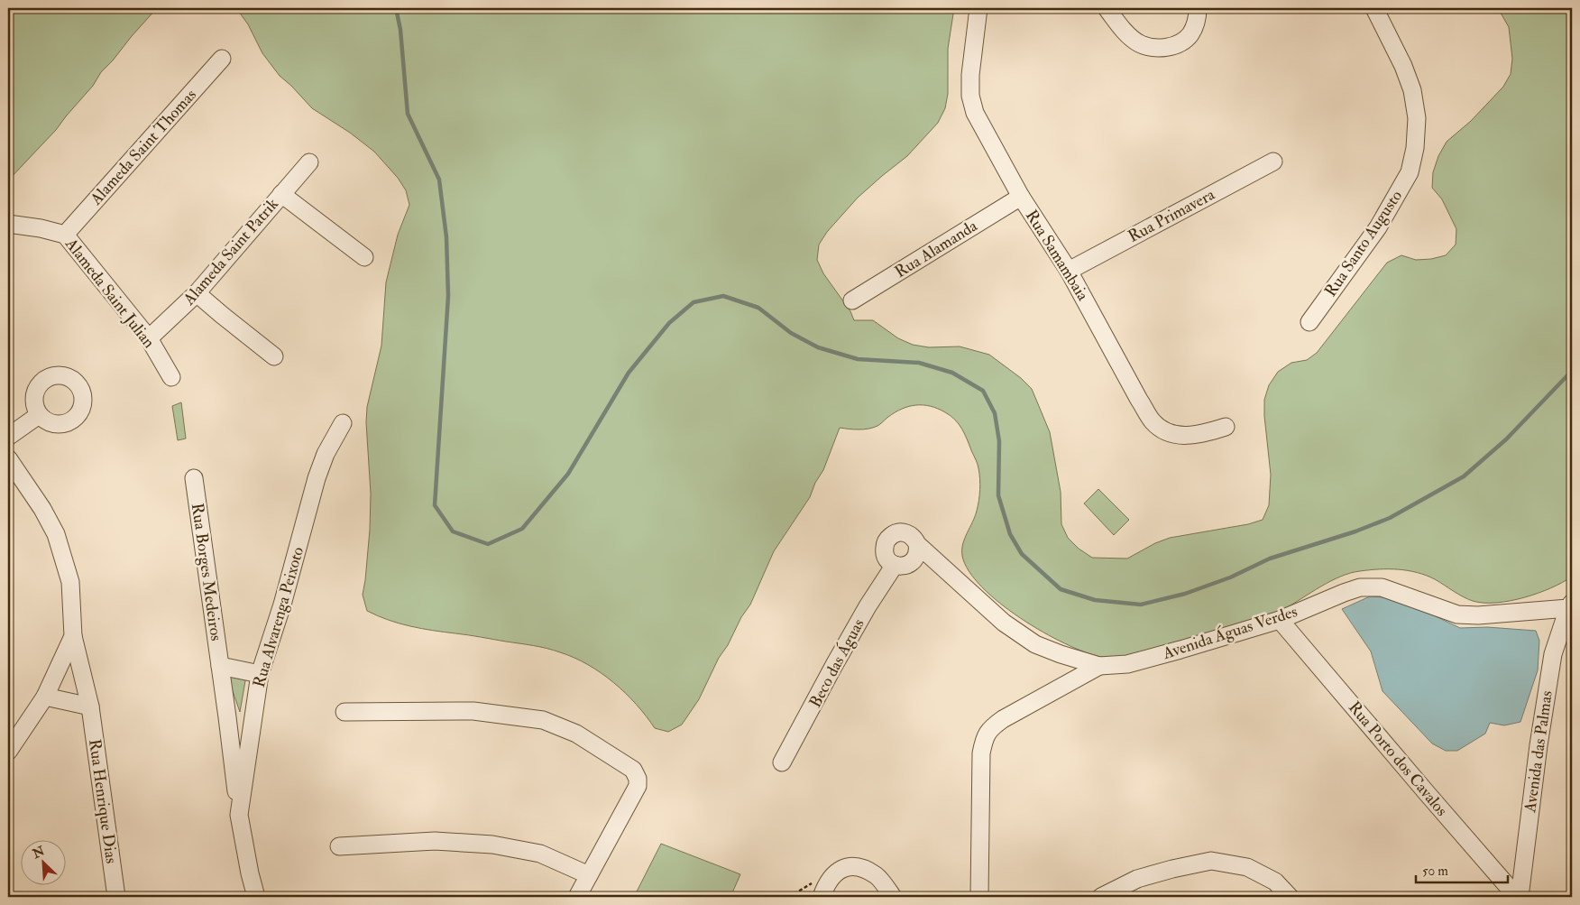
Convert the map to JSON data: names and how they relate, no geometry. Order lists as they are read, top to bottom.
{
  "streets": {
    "street": [
      "Alameda Saint Thomas",
      "Rua Primavera",
      "Rua Santo Augusto",
      "Rua Alamanda",
      "Alameda Saint Patrik",
      "Rua Samambaia",
      "Alameda Saint Julian",
      "Rua Borges Medeiros",
      "Rua Alvarenga Peixoto",
      "Avenida Águas Verdes",
      "Beco das Águas",
      "Avenida das Palmas",
      "Rua Porto dos Cavalos",
      "Rua Henrique Dias"
    ]
  },
  "crossings": [
    ["Alameda Saint Thomas", "Alameda Saint Julian"],
    ["Rua Primavera", "Rua Samambaia"],
    ["Rua Alamanda", "Rua Samambaia"],
    ["Alameda Saint Patrik", "Alameda Saint Julian"],
    ["Rua Borges Medeiros", "Rua Alvarenga Peixoto"],
    ["Avenida Águas Verdes", "Beco das Águas"],
    ["Avenida Águas Verdes", "Avenida das Palmas"],
    ["Avenida Águas Verdes", "Rua Porto dos Cavalos"],
    ["Avenida das Palmas", "Rua Porto dos Cavalos"]
  ],
  "scale_bar": "50 m",
  "north": "top left"
}
